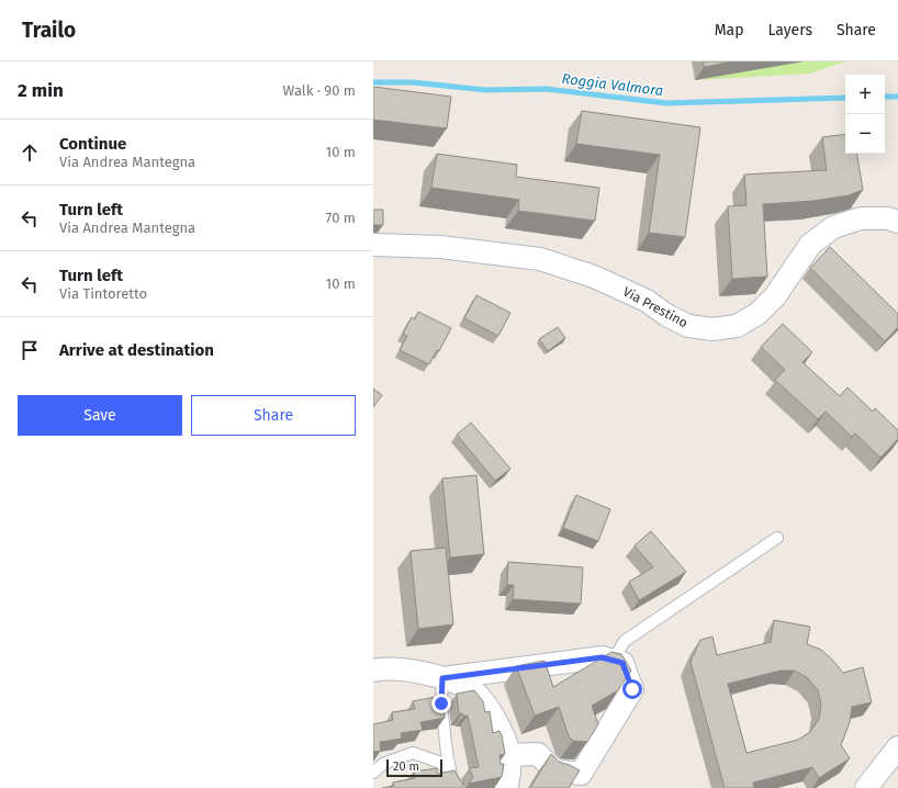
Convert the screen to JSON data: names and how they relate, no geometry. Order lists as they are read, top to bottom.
{
  "streets": {
    "street": ["Via Prestino"]
  },
  "water": ["Roggia Valmora"],
  "scale_bar": "20 m",
  "page": {
    "header": "Trailo",
    "nav": ["Map", "Layers", "Share"],
    "heading": ["2 min", "Walk · 90 m"],
    "map_buttons": ["+", "−"],
    "list": [
      ["Continue", "Via Andrea Mantegna", "10 m"],
      ["Turn left", "Via Andrea Mantegna", "70 m"],
      ["Turn left", "Via Tintoretto", "10 m"],
      "Arrive at destination"
    ],
    "buttons": ["Save", "Share"],
    "scale": "20 m"
  }
}
